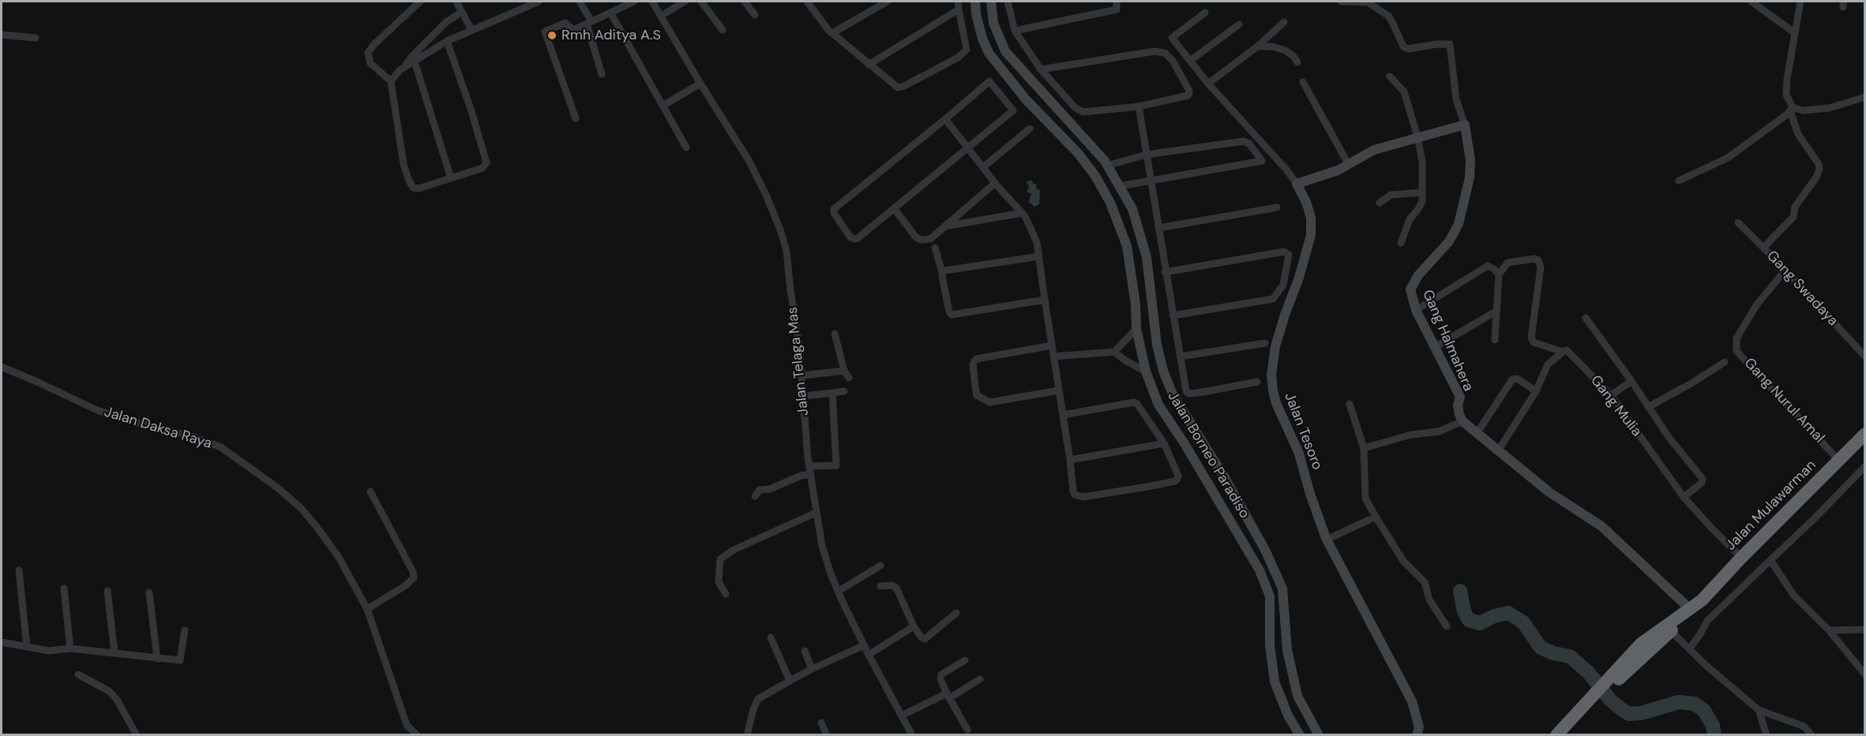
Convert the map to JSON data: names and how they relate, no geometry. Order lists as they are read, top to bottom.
{
  "streets": {
    "highway": ["Jalan Mulawarman"],
    "street": [
      "Gang Swadaya",
      "Gang Halmahera",
      "Jalan Telaga Mas",
      "Gang Nurul Amal",
      "Gang Mulia",
      "Jalan Daksa Raya",
      "Jalan Tesoro",
      "Jalan Borneo Paradiso"
    ]
  },
  "crossings": [
    ["Gang Swadaya", "Gang Nurul Amal"],
    ["Gang Nurul Amal", "Jalan Mulawarman"],
    ["Gang Mulia", "Jalan Mulawarman"]
  ],
  "places": ["Rmh Aditya A.S"]
}
